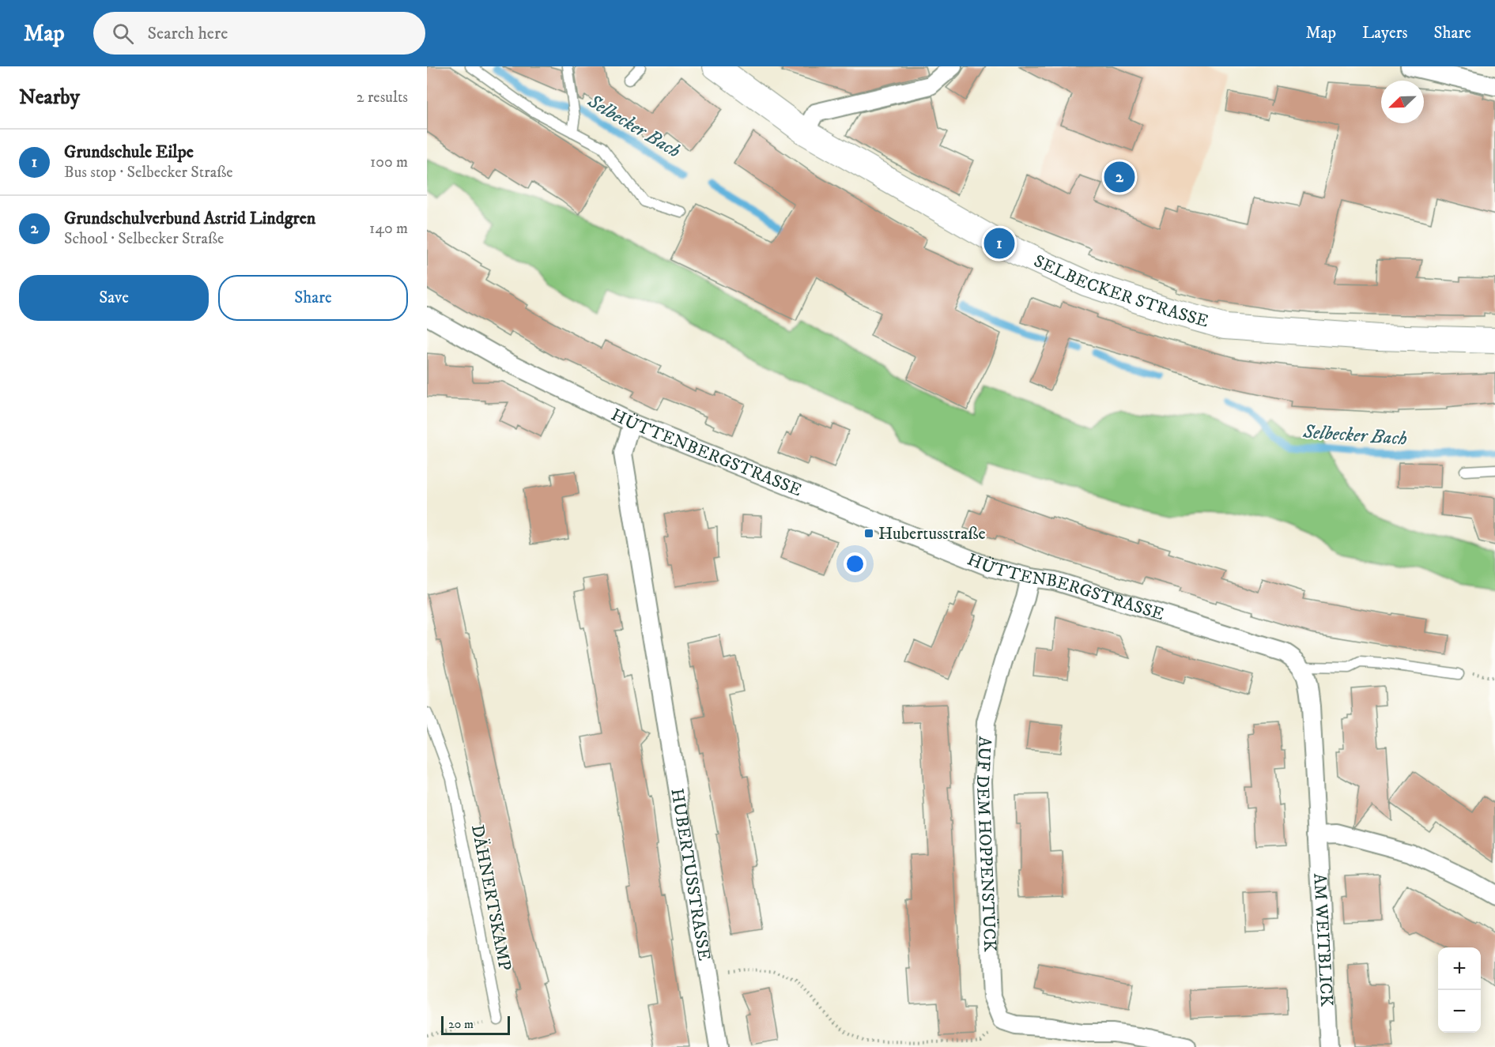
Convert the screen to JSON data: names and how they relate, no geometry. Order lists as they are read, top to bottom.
{
  "streets": {
    "main road": ["SELBECKER STRASSE"],
    "street": [
      "HÜTTENBERGSTRASSE",
      "AUF DEM HOPPENSTÜCK",
      "HUBERTUSSTRASSE",
      "AM WEITBLICK"
    ],
    "lane": ["DÄHNERTSKAMP"]
  },
  "crossings": [
    ["HÜTTENBERGSTRASSE", "AUF DEM HOPPENSTÜCK"],
    ["HÜTTENBERGSTRASSE", "HUBERTUSSTRASSE"]
  ],
  "water": ["Selbecker Bach"],
  "places": {
    "transit": ["Hubertusstraße"]
  },
  "scale_bar": "20 m",
  "north": "bottom left",
  "page": {
    "header": "Map",
    "search": "Search here",
    "nav": ["Map", "Layers", "Share"],
    "heading": ["Nearby", "2 results"],
    "list": [
      {
        "mark": "1",
        "name": "Grundschule Eilpe",
        "note": "Bus stop · Selbecker Straße",
        "value": "100 m"
      },
      {
        "mark": "2",
        "name": "Grundschulverbund Astrid Lindgren",
        "note": "School · Selbecker Straße",
        "value": "140 m"
      }
    ],
    "pins": ["2", "1"],
    "buttons": ["Save", "Share"],
    "map_buttons": ["+", "−"],
    "scale": "20 m"
  }
}
